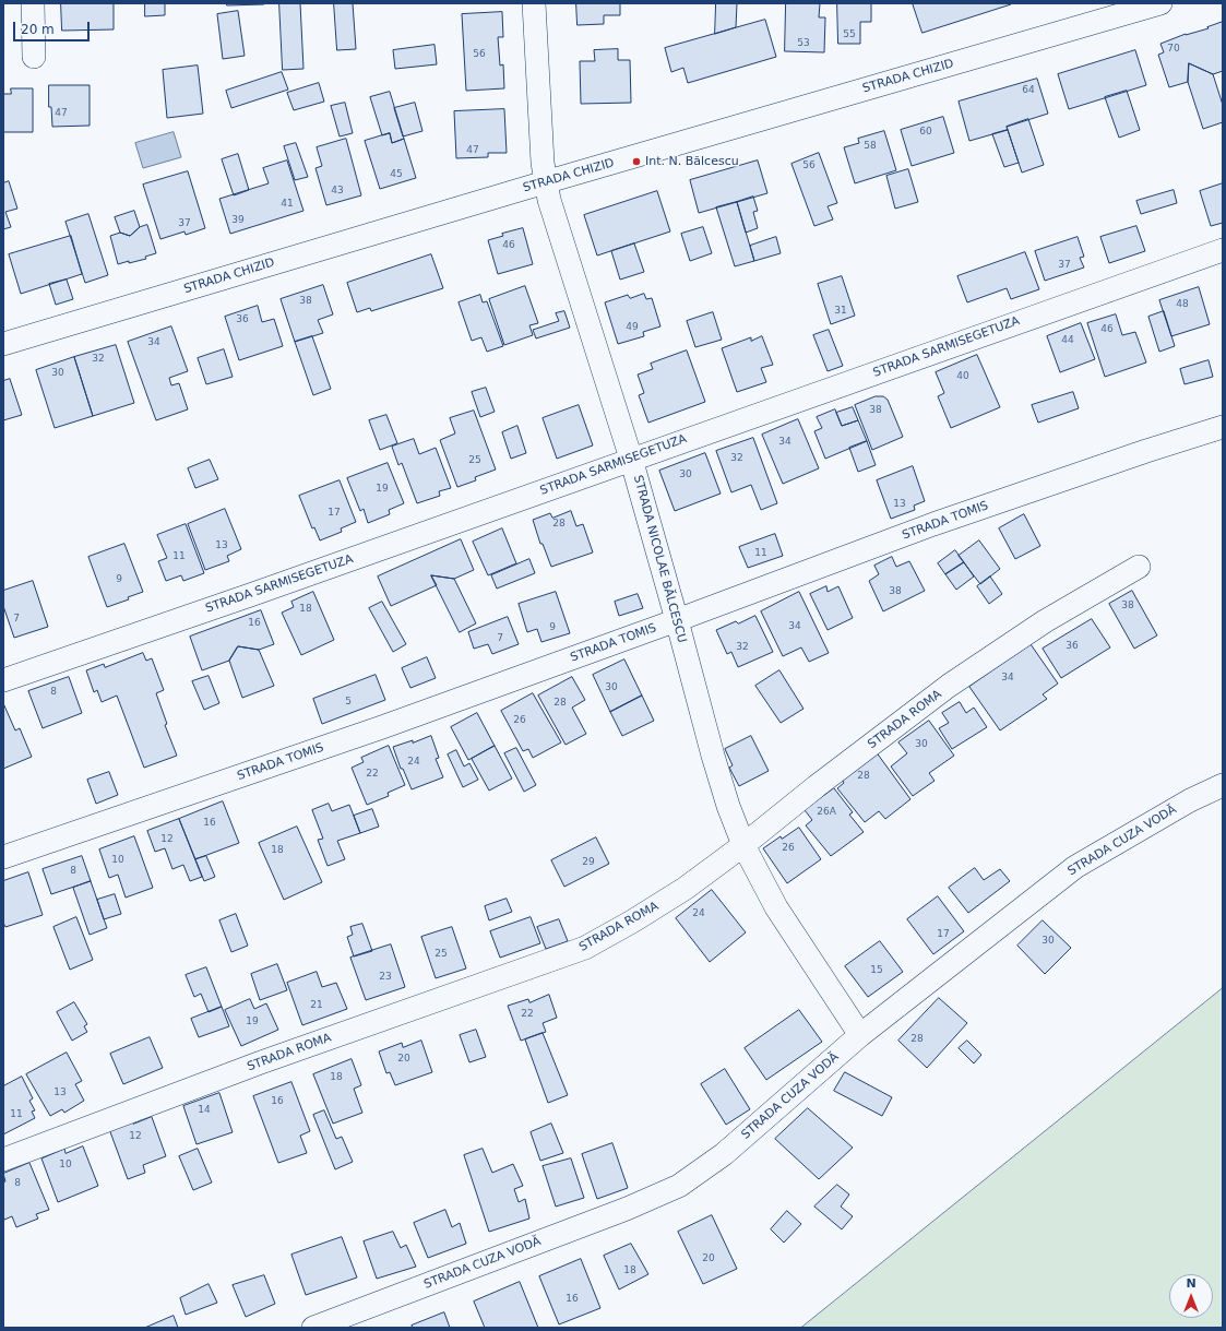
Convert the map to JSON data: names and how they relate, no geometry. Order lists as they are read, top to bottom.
{
  "streets": {
    "street": [
      "STRADA CHIZID",
      "STRADA SARMISEGETUZA",
      "STRADA TOMIS",
      "STRADA NICOLAE BĂLCESCU",
      "STRADA ROMA",
      "STRADA CUZA VODĂ"
    ]
  },
  "crossings": [
    ["STRADA CHIZID", "STRADA NICOLAE BĂLCESCU"],
    ["STRADA SARMISEGETUZA", "STRADA NICOLAE BĂLCESCU"],
    ["STRADA TOMIS", "STRADA NICOLAE BĂLCESCU"],
    ["STRADA NICOLAE BĂLCESCU", "STRADA ROMA"],
    ["STRADA NICOLAE BĂLCESCU", "STRADA CUZA VODĂ"]
  ],
  "places": ["Int. N. Bălcescu"],
  "house_numbers": [
    "55",
    "53",
    "70",
    "56",
    "64",
    "47",
    "60",
    "58",
    "47",
    "56",
    "45",
    "43",
    "41",
    "39",
    "37",
    "46",
    "37",
    "38",
    "48",
    "31",
    "36",
    "49",
    "46",
    "44",
    "34",
    "32",
    "30",
    "40",
    "38",
    "34",
    "32",
    "25",
    "30",
    "19",
    "13",
    "17",
    "28",
    "13",
    "11",
    "11",
    "9",
    "38",
    "38",
    "18",
    "7",
    "16",
    "34",
    "9",
    "7",
    "36",
    "32",
    "34",
    "30",
    "8",
    "5",
    "28",
    "26",
    "30",
    "24",
    "22",
    "28",
    "26A",
    "16",
    "12",
    "26",
    "18",
    "10",
    "29",
    "8",
    "24",
    "17",
    "30",
    "25",
    "15",
    "23",
    "21",
    "22",
    "19",
    "28",
    "20",
    "18",
    "13",
    "16",
    "14",
    "11",
    "12",
    "10",
    "8",
    "20",
    "18",
    "16"
  ],
  "scale_bar": "20 m",
  "north": "top"
}
